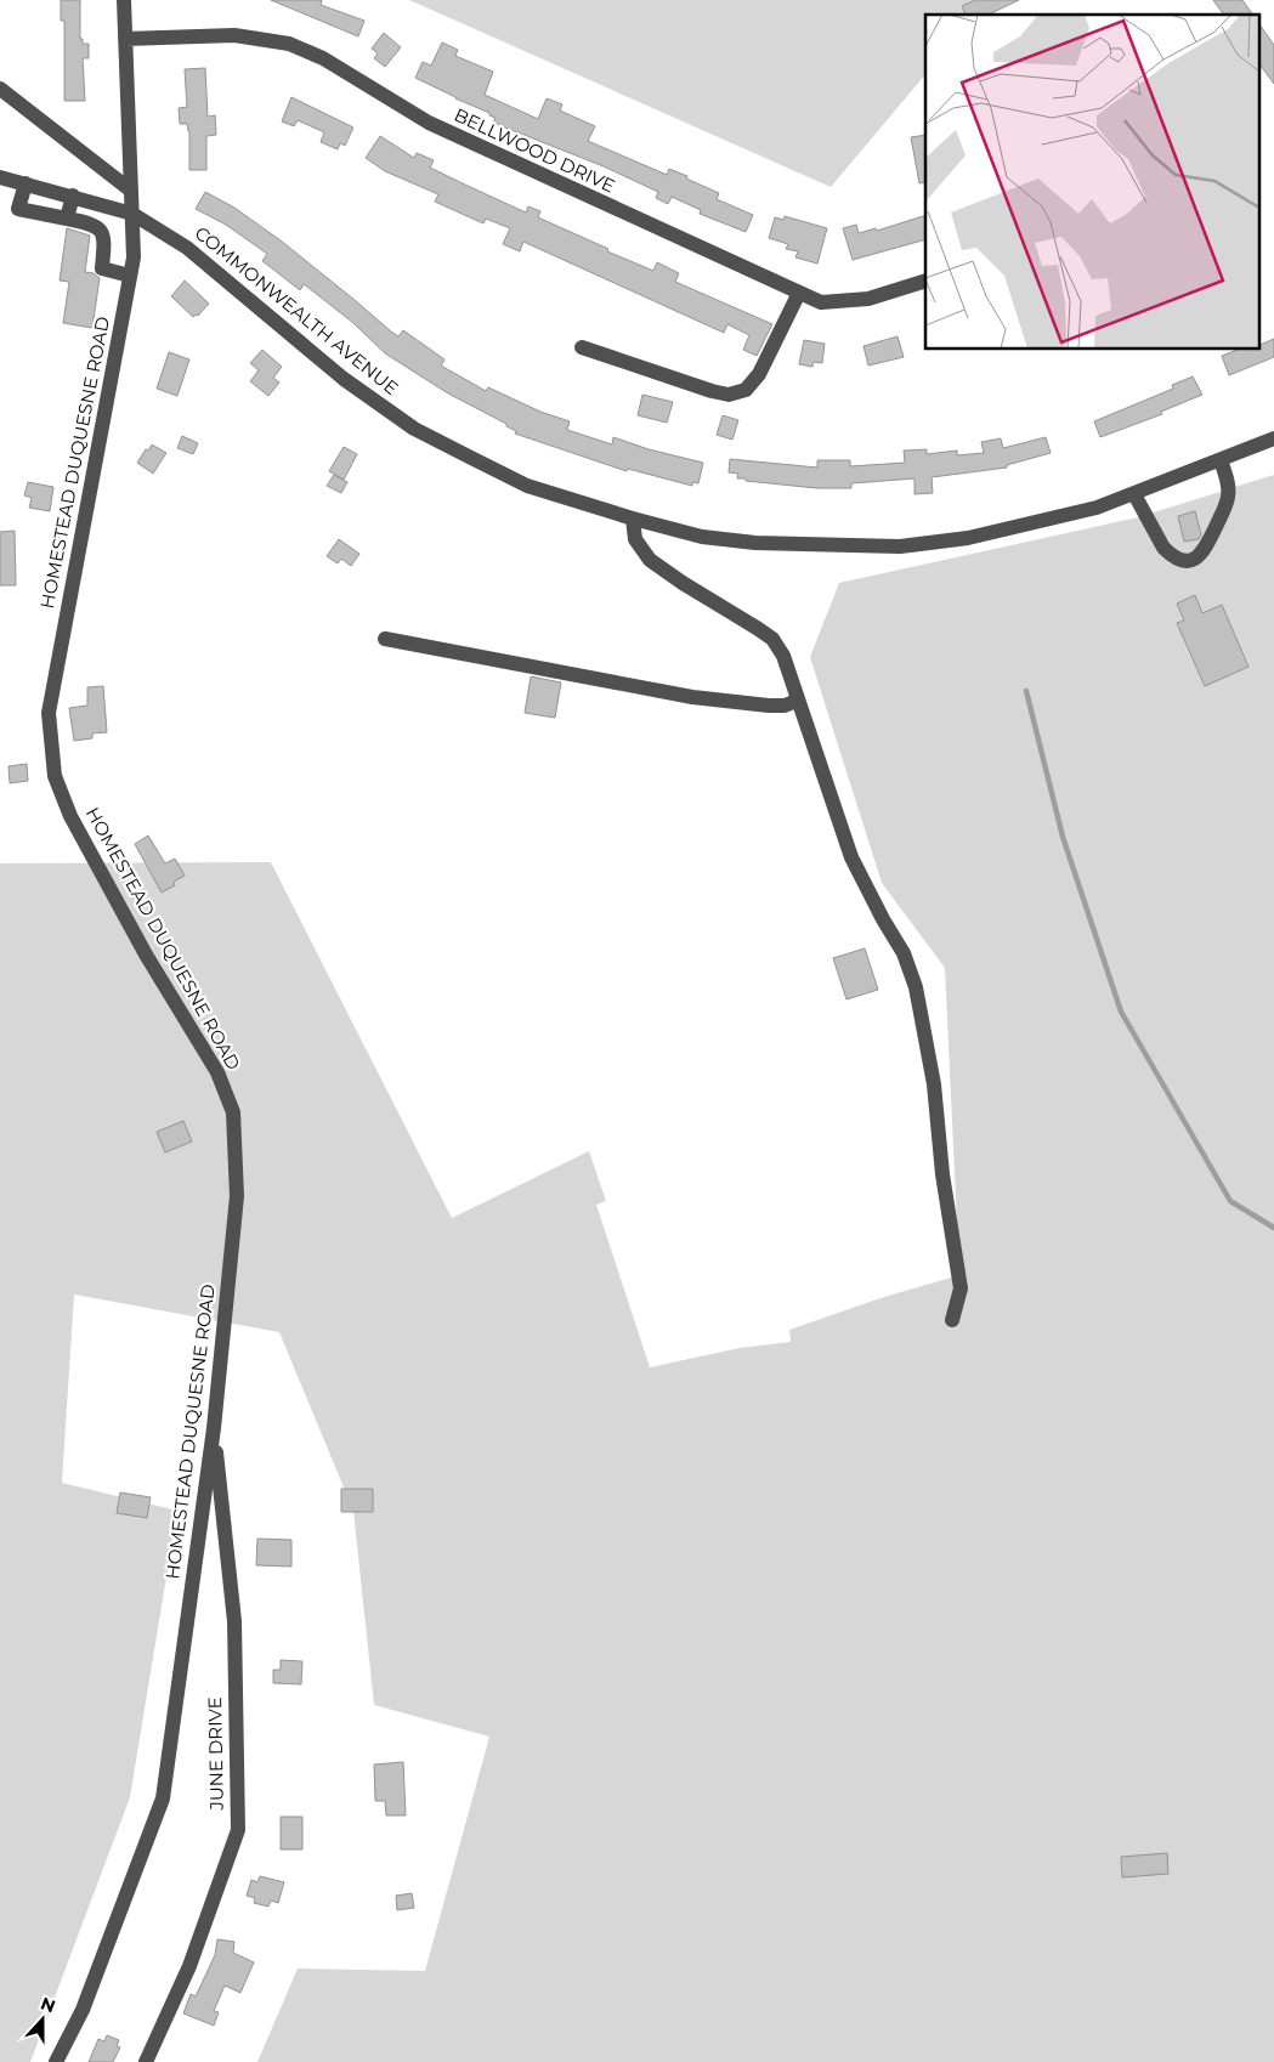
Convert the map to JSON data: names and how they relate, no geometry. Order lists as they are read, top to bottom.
{
  "streets": {
    "street": [
      "BELLWOOD DRIVE",
      "COMMONWEALTH AVENUE",
      "HOMESTEAD DUQUESNE ROAD",
      "JUNE DRIVE"
    ]
  },
  "crossings": [
    ["BELLWOOD DRIVE", "HOMESTEAD DUQUESNE ROAD"],
    ["COMMONWEALTH AVENUE", "HOMESTEAD DUQUESNE ROAD"],
    ["HOMESTEAD DUQUESNE ROAD", "JUNE DRIVE"]
  ],
  "north": "top"
}
